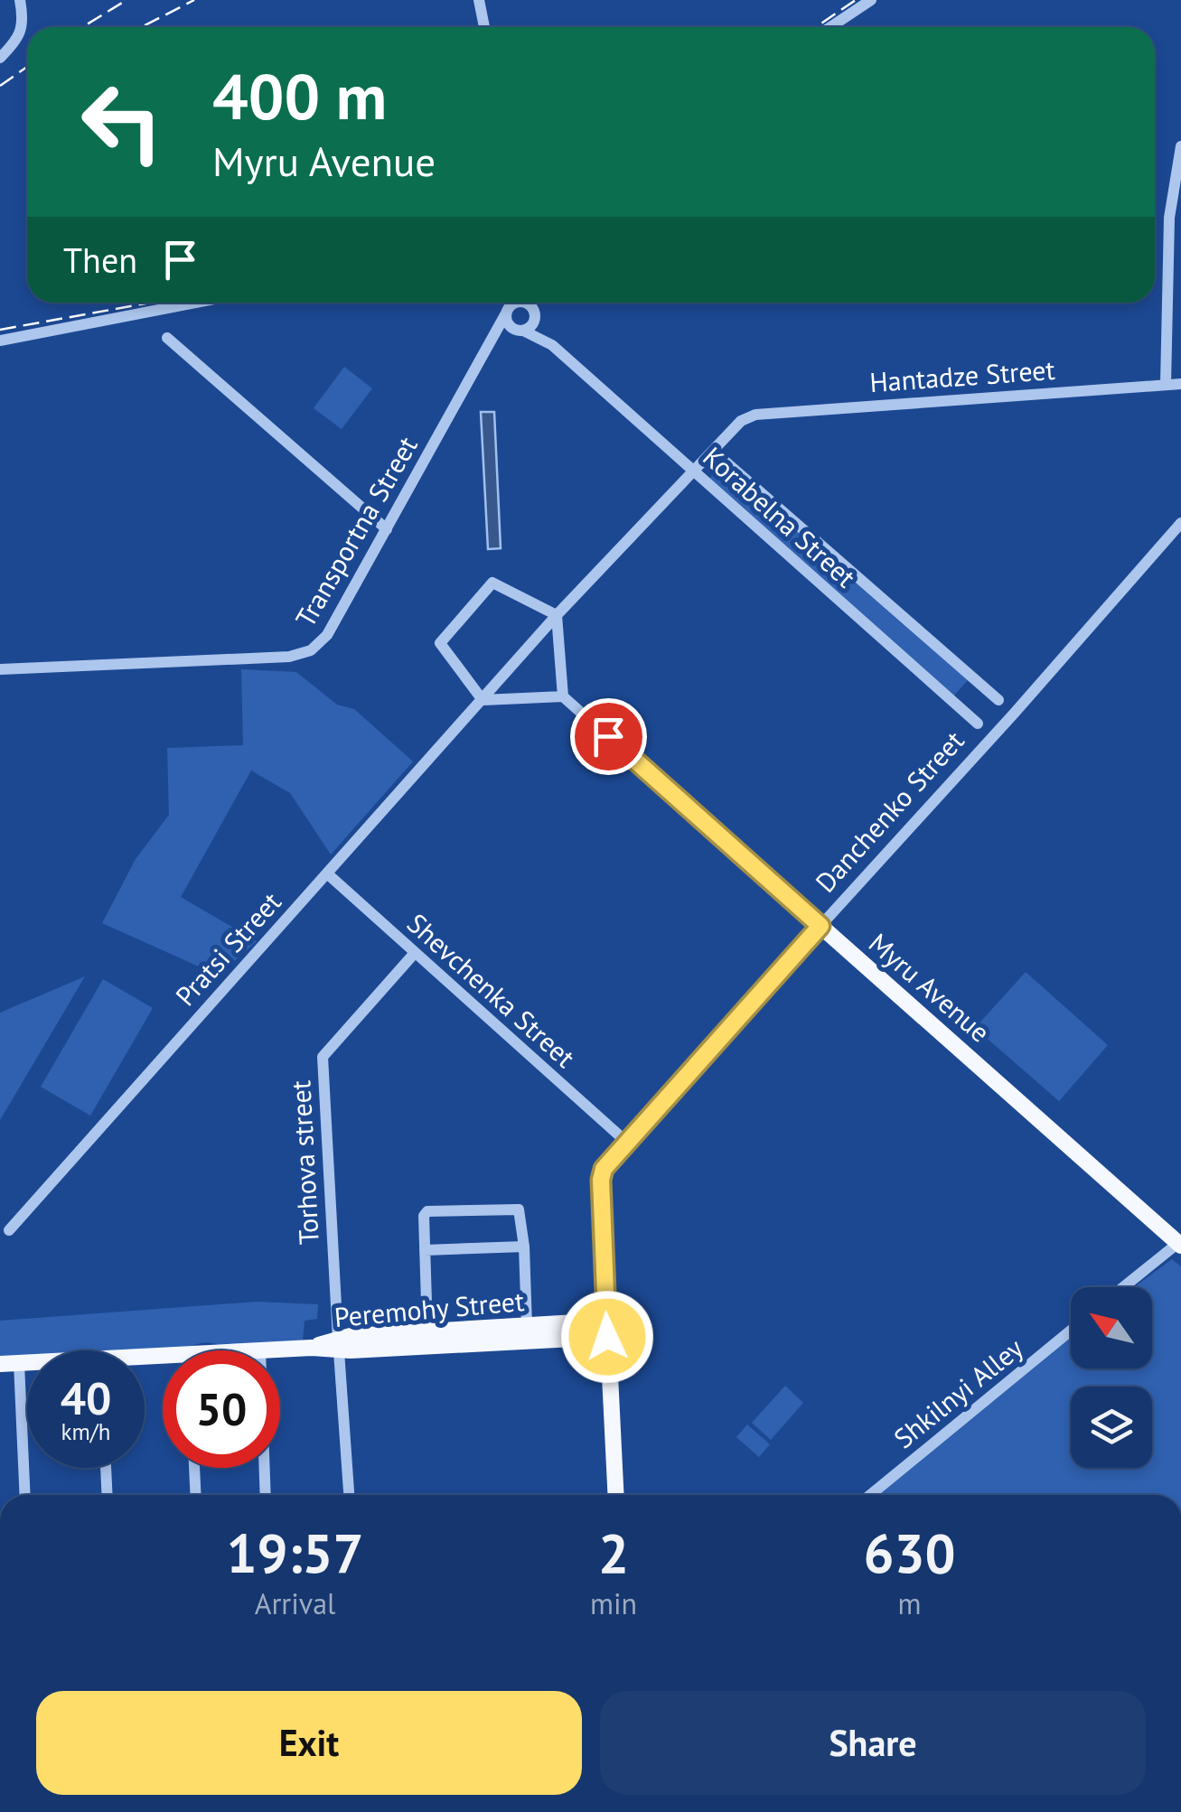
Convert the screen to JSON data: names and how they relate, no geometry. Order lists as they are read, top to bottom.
{
  "streets": {
    "main road": ["Danchenko Street", "Myru Avenue", "Peremohy Street"],
    "street": [
      "Hantadze Street",
      "Korabelna Street",
      "Transportna Street",
      "Pratsi Street",
      "Shevchenka Street",
      "Torhova street",
      "Shkilnyi Alley"
    ]
  },
  "crossings": [
    ["Hantadze Street", "Korabelna Street"],
    ["Danchenko Street", "Myru Avenue"],
    ["Danchenko Street", "Shevchenka Street"],
    ["Danchenko Street", "Peremohy Street"],
    ["Pratsi Street", "Shevchenka Street"],
    ["Shevchenka Street", "Torhova street"],
    ["Torhova street", "Peremohy Street"]
  ],
  "north": "top left",
  "page": {
    "turn": ["400 m", "Myru Avenue"],
    "then": "Then",
    "speed": "40 km/h",
    "limit": "50",
    "eta": [
      "19:57",
      "Arrival",
      "2",
      "min",
      "630",
      "m"
    ],
    "buttons": ["Exit", "Share"]
  }
}
